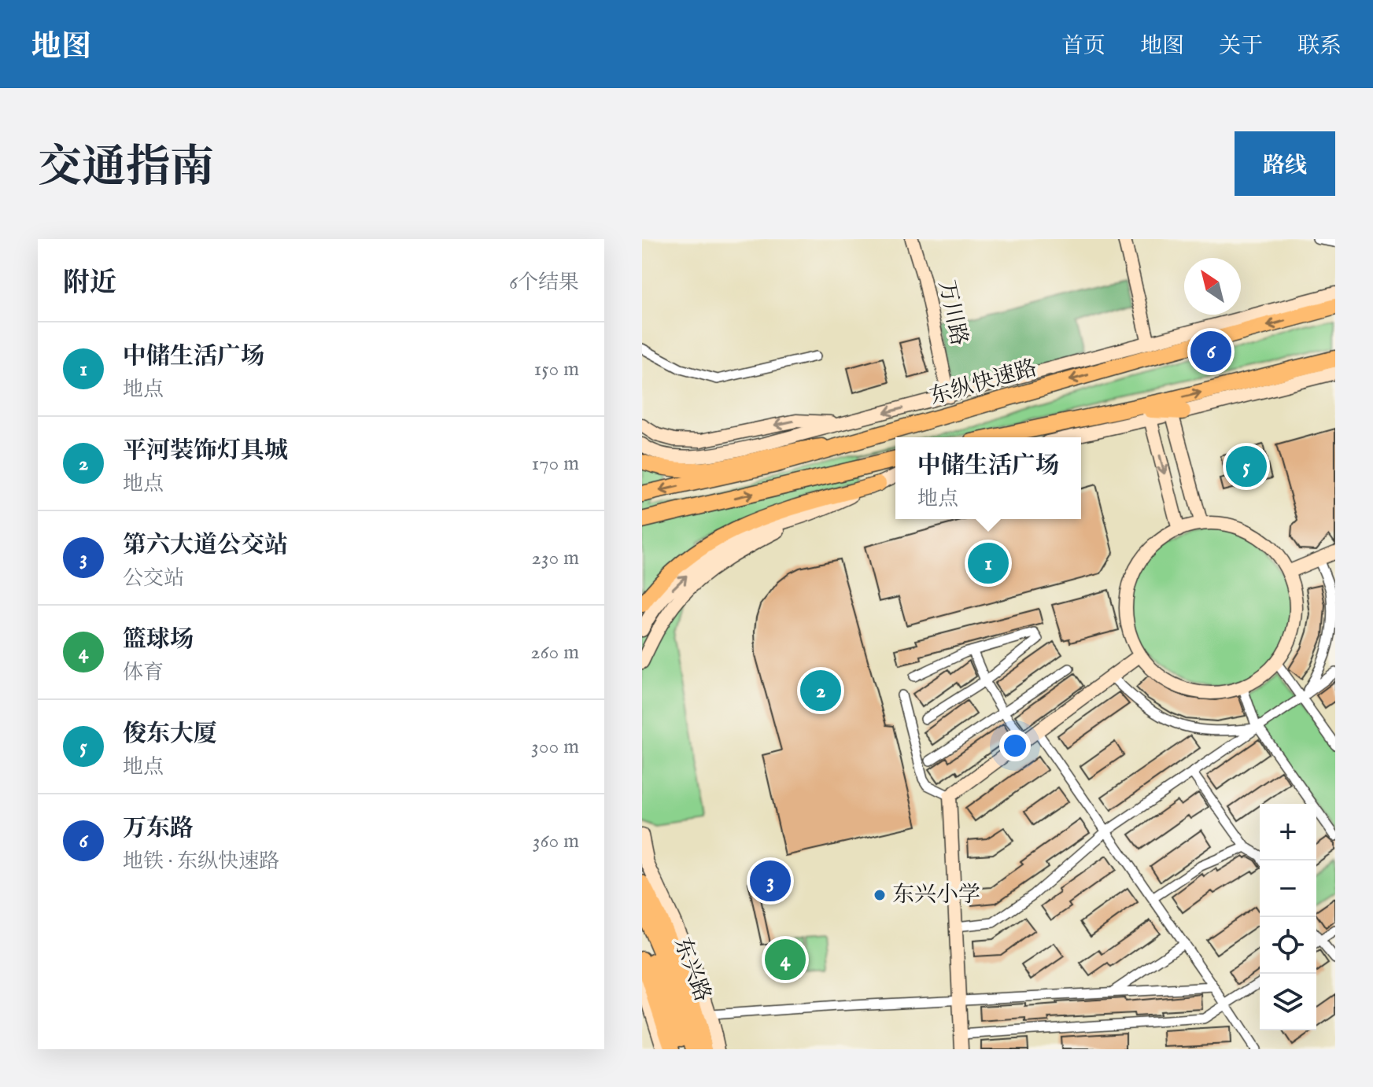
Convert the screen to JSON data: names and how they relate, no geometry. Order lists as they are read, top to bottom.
{
  "streets": {
    "highway": ["东纵快速路", "东兴路"],
    "street": ["万川路"]
  },
  "places": ["东兴小学"],
  "north": "top left",
  "page": {
    "header": "地图",
    "nav": [
      "首页",
      "地图",
      "关于",
      "联系"
    ],
    "title": "交通指南",
    "buttons": "路线",
    "heading": ["附近", "6个结果"],
    "list": [
      {
        "mark": "1",
        "name": "中储生活广场",
        "note": "地点",
        "value": "150 m"
      },
      {
        "mark": "2",
        "name": "平河装饰灯具城",
        "note": "地点",
        "value": "170 m"
      },
      {
        "mark": "3",
        "name": "第六大道公交站",
        "note": "公交站",
        "value": "230 m"
      },
      {
        "mark": "4",
        "name": "篮球场",
        "note": "体育",
        "value": "260 m"
      },
      {
        "mark": "5",
        "name": "俊东大厦",
        "note": "地点",
        "value": "300 m"
      },
      {
        "mark": "6",
        "name": "万东路",
        "note": "地铁 · 东纵快速路",
        "value": "360 m"
      }
    ],
    "pins": [
      "6",
      "5",
      "1",
      "2",
      "3",
      "4"
    ],
    "popup": ["中储生活广场", "地点"],
    "map_buttons": ["+", "−"]
  }
}
